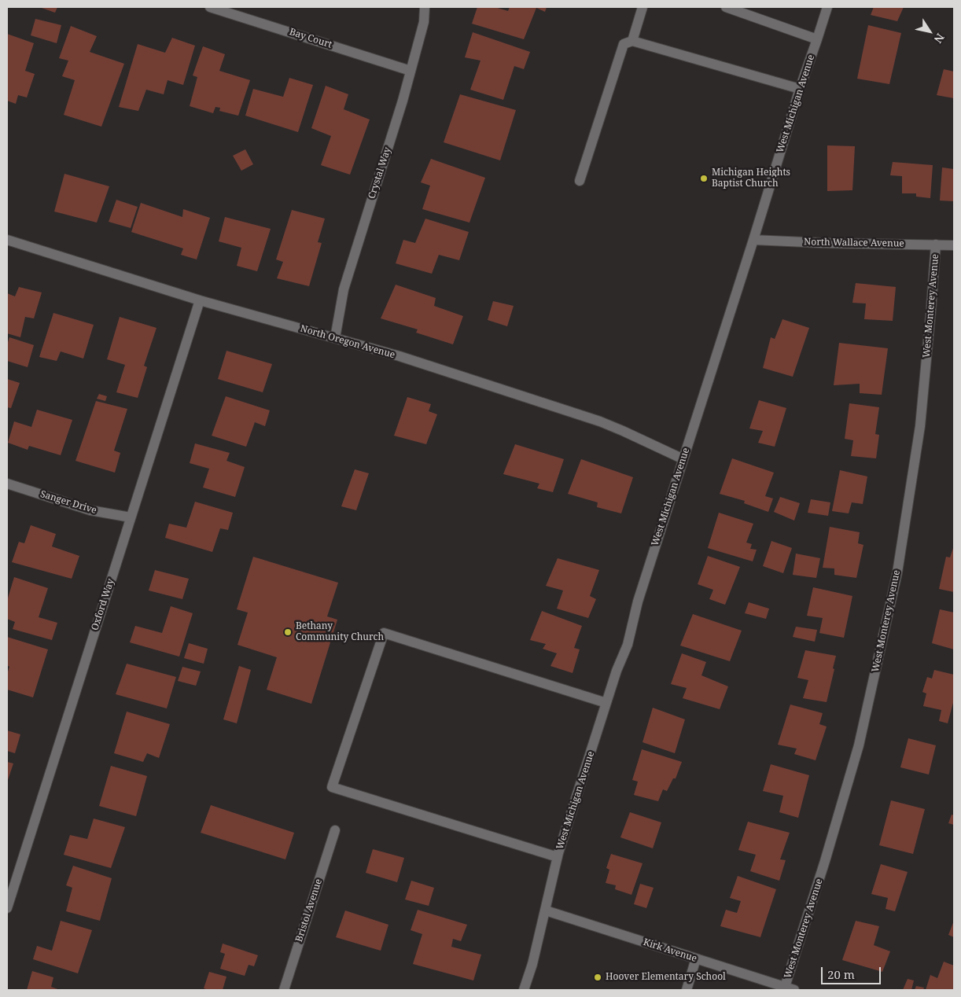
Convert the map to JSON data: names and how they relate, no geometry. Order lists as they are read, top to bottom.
{
  "streets": {
    "street": [
      "Bay Court",
      "West Michigan Avenue",
      "Crystal Way",
      "North Wallace Avenue",
      "West Monterey Avenue",
      "North Oregon Avenue",
      "Sanger Drive",
      "Oxford Way",
      "Bristol Avenue",
      "Kirk Avenue"
    ]
  },
  "crossings": [
    ["Bay Court", "Crystal Way"],
    ["West Michigan Avenue", "North Wallace Avenue"],
    ["West Michigan Avenue", "North Oregon Avenue"],
    ["West Michigan Avenue", "Kirk Avenue"],
    ["Crystal Way", "North Oregon Avenue"],
    ["North Wallace Avenue", "West Monterey Avenue"],
    ["West Monterey Avenue", "Kirk Avenue"],
    ["North Oregon Avenue", "Oxford Way"],
    ["Sanger Drive", "Oxford Way"]
  ],
  "places": ["Michigan Heights Baptist Church", "Bethany Community Church", "Hoover Elementary School"],
  "scale_bar": "20 m",
  "north": "bottom right"
}
